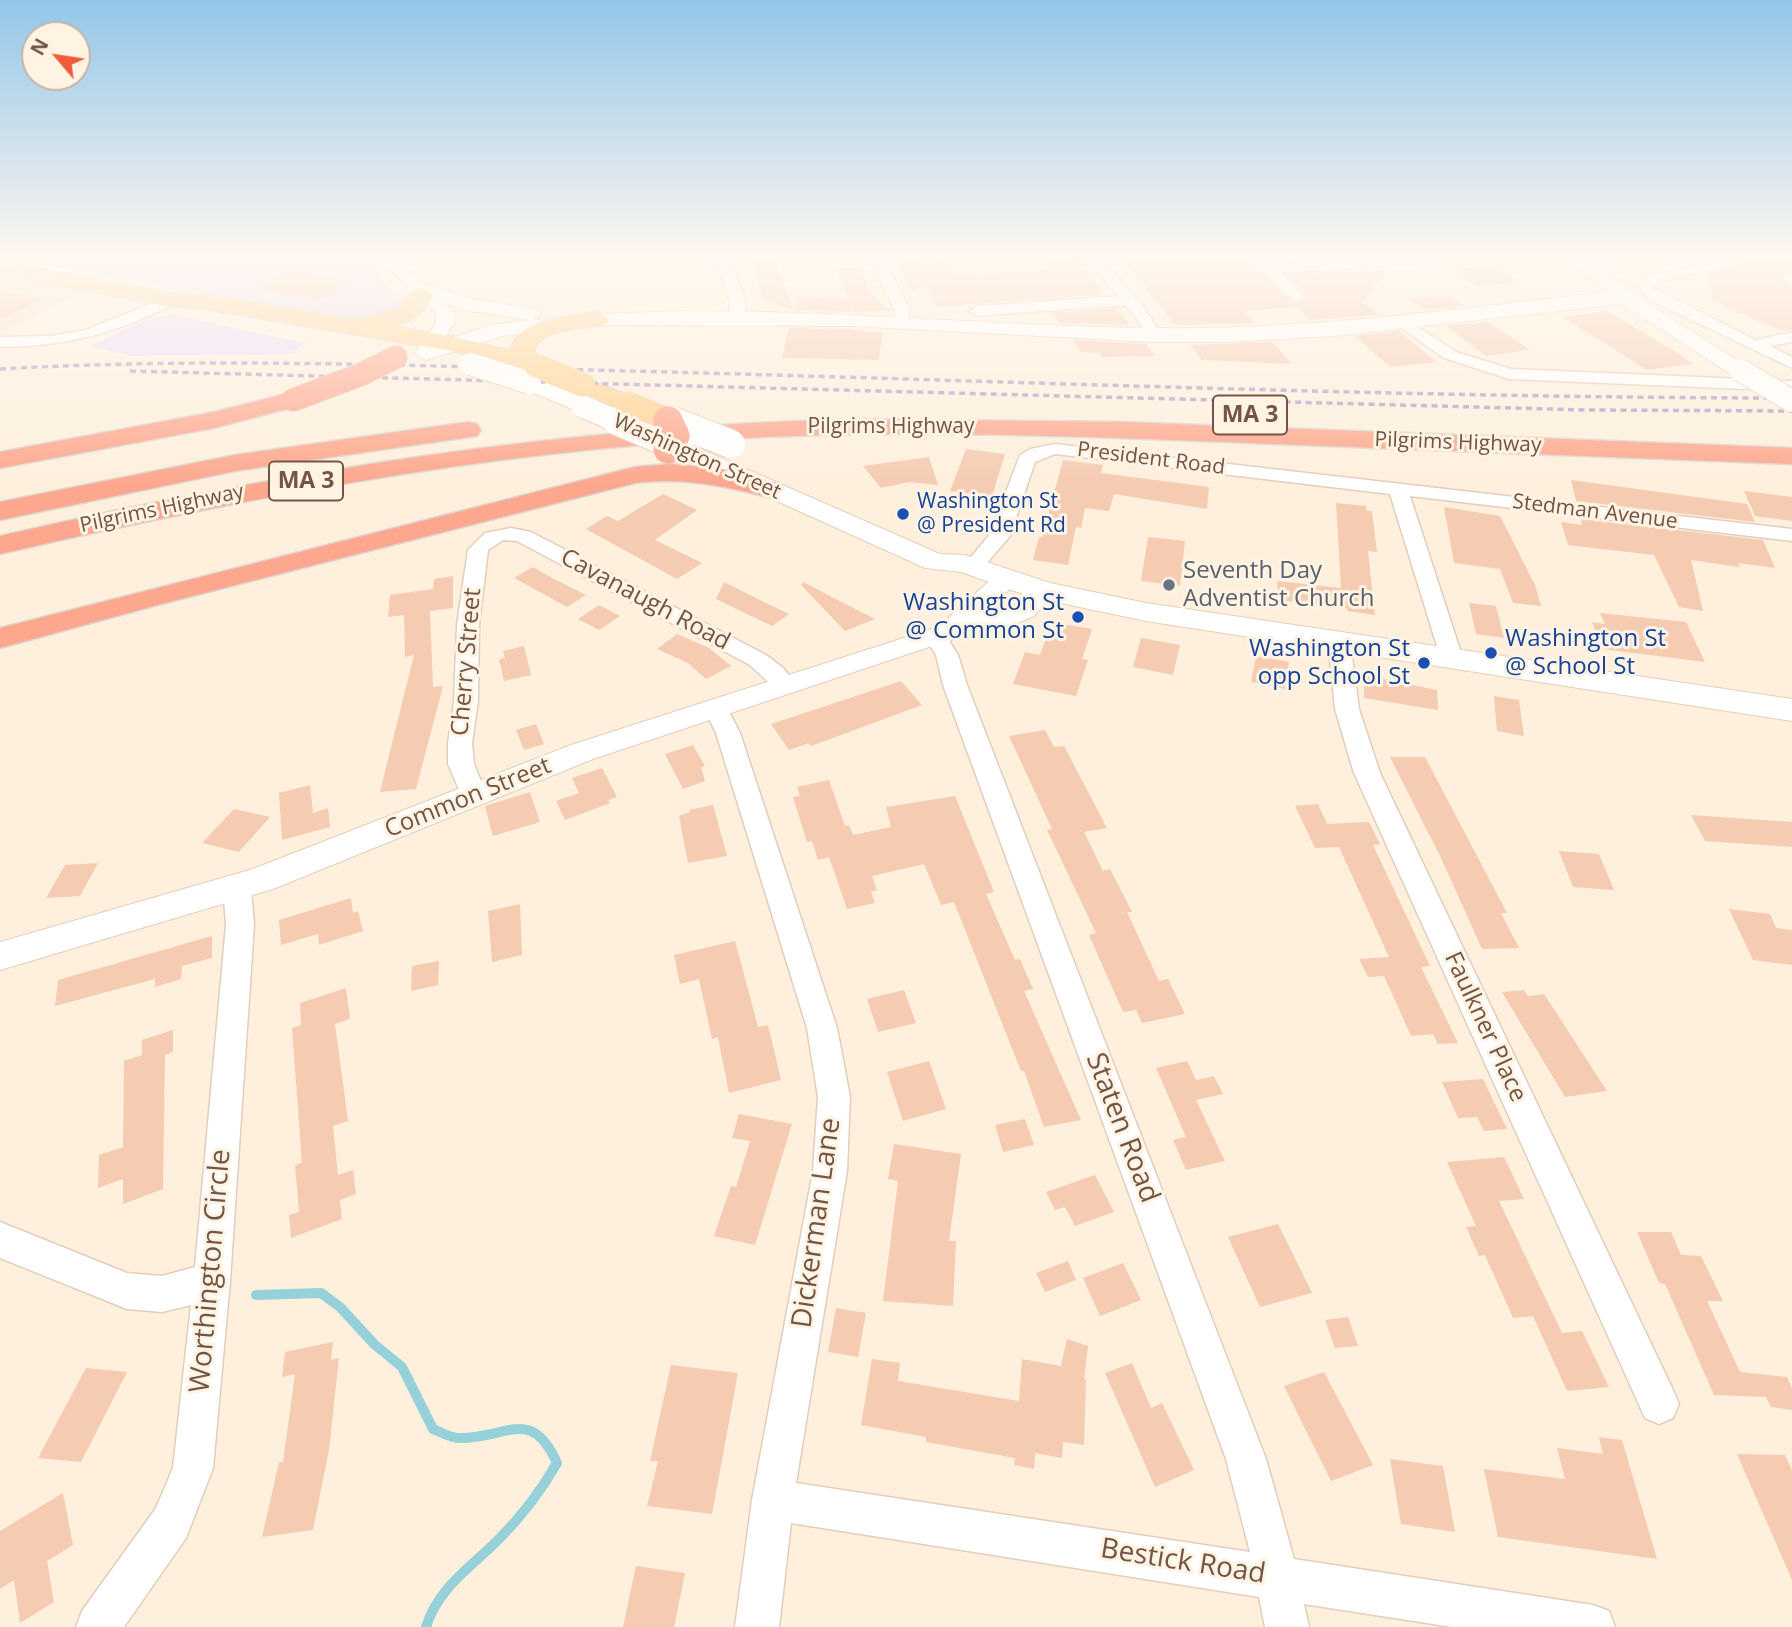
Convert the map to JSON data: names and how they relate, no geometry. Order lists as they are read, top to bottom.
{
  "streets": {
    "highway": ["MA 3", "Pilgrims Highway"],
    "main road": ["Washington Street"],
    "street": [
      "President Road",
      "Stedman Avenue",
      "Cavanaugh Road",
      "Cherry Street",
      "Common Street",
      "Faulkner Place",
      "Staten Road",
      "Dickerman Lane",
      "Worthington Circle",
      "Bestick Road"
    ]
  },
  "crossings": [
    ["Pilgrims Highway", "Washington Street"],
    ["Washington Street", "President Road"],
    ["Washington Street", "Common Street"],
    ["Washington Street", "Faulkner Place"],
    ["President Road", "Stedman Avenue"],
    ["Cavanaugh Road", "Cherry Street"],
    ["Cavanaugh Road", "Common Street"],
    ["Cherry Street", "Common Street"],
    ["Common Street", "Staten Road"],
    ["Common Street", "Dickerman Lane"],
    ["Common Street", "Worthington Circle"],
    ["Staten Road", "Bestick Road"],
    ["Dickerman Lane", "Bestick Road"]
  ],
  "places": [
    "Washington St @ President Rd",
    "Seventh Day Adventist Church",
    "Washington St @ Common St",
    "Washington St @ School St",
    "Washington St opp School St"
  ],
  "north": "top left"
}
